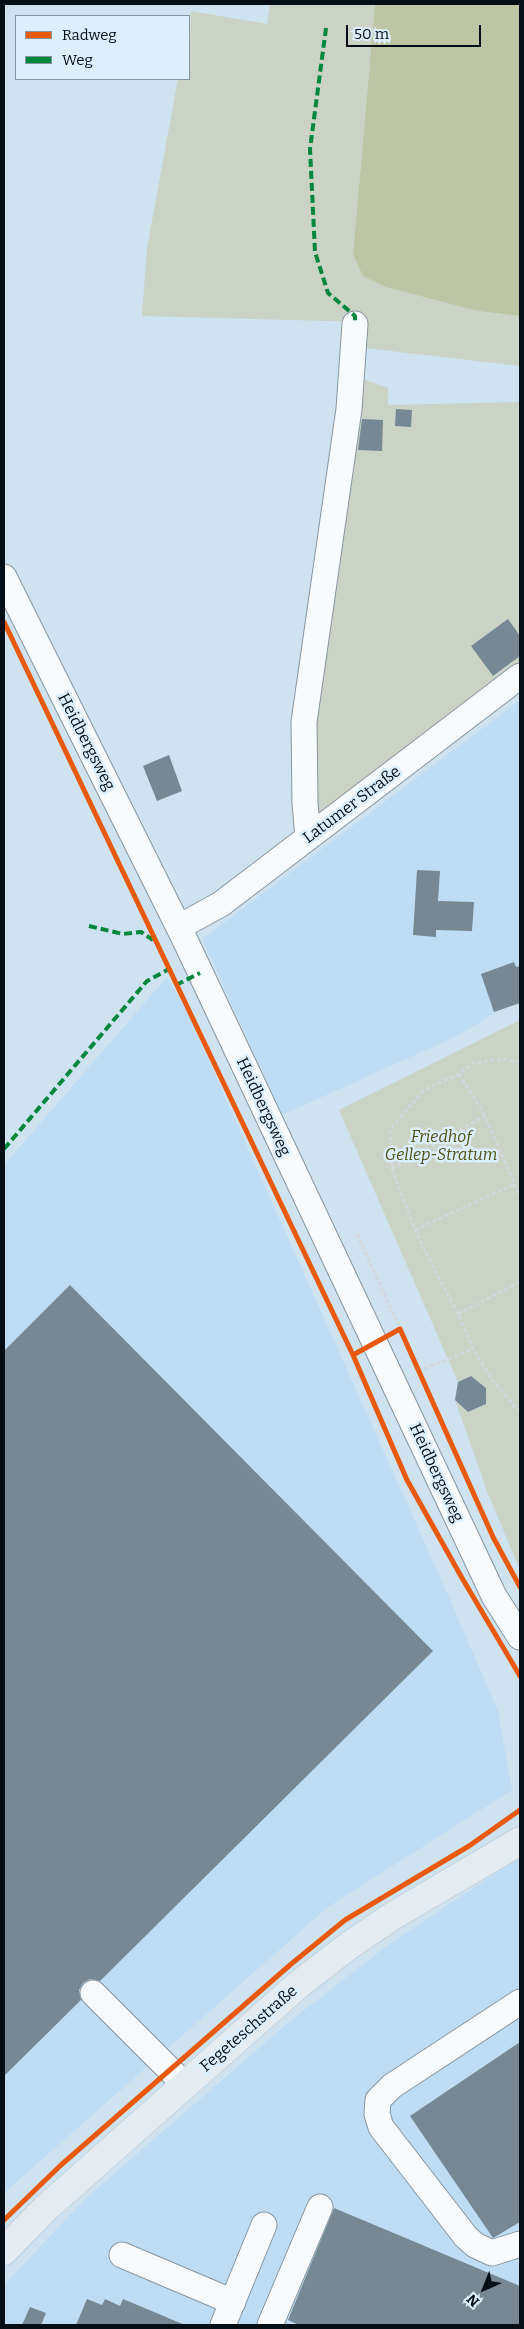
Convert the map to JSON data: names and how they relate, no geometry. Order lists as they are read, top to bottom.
{
  "streets": {
    "main road": ["Fegeteschstraße"],
    "street": ["Heidbergsweg", "Latumer Straße"]
  },
  "crossings": [
    ["Heidbergsweg", "Latumer Straße"]
  ],
  "parks": ["Friedhof Gellep-Stratum"],
  "legend": ["Radweg", "Weg"],
  "scale_bar": "50 m",
  "north": "bottom left"
}
